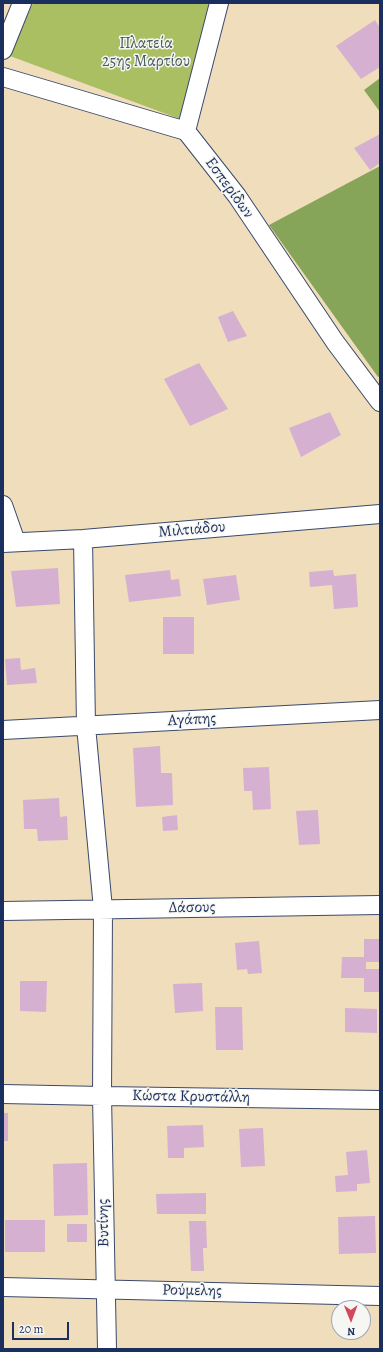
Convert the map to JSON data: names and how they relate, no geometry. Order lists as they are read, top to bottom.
{
  "streets": {
    "street": [
      "Εσπερίδων",
      "Μιλτιάδου",
      "Αγάπης",
      "Δάσους",
      "Κώστα Κρυστάλλη",
      "Βυτίνης",
      "Ρούμελης"
    ]
  },
  "crossings": [
    ["Μιλτιάδου", "Βυτίνης"],
    ["Αγάπης", "Βυτίνης"],
    ["Δάσους", "Βυτίνης"],
    ["Κώστα Κρυστάλλη", "Βυτίνης"],
    ["Βυτίνης", "Ρούμελης"]
  ],
  "parks": ["Πλατεία 25ης Μαρτίου"],
  "scale_bar": "20 m",
  "north": "bottom"
}
